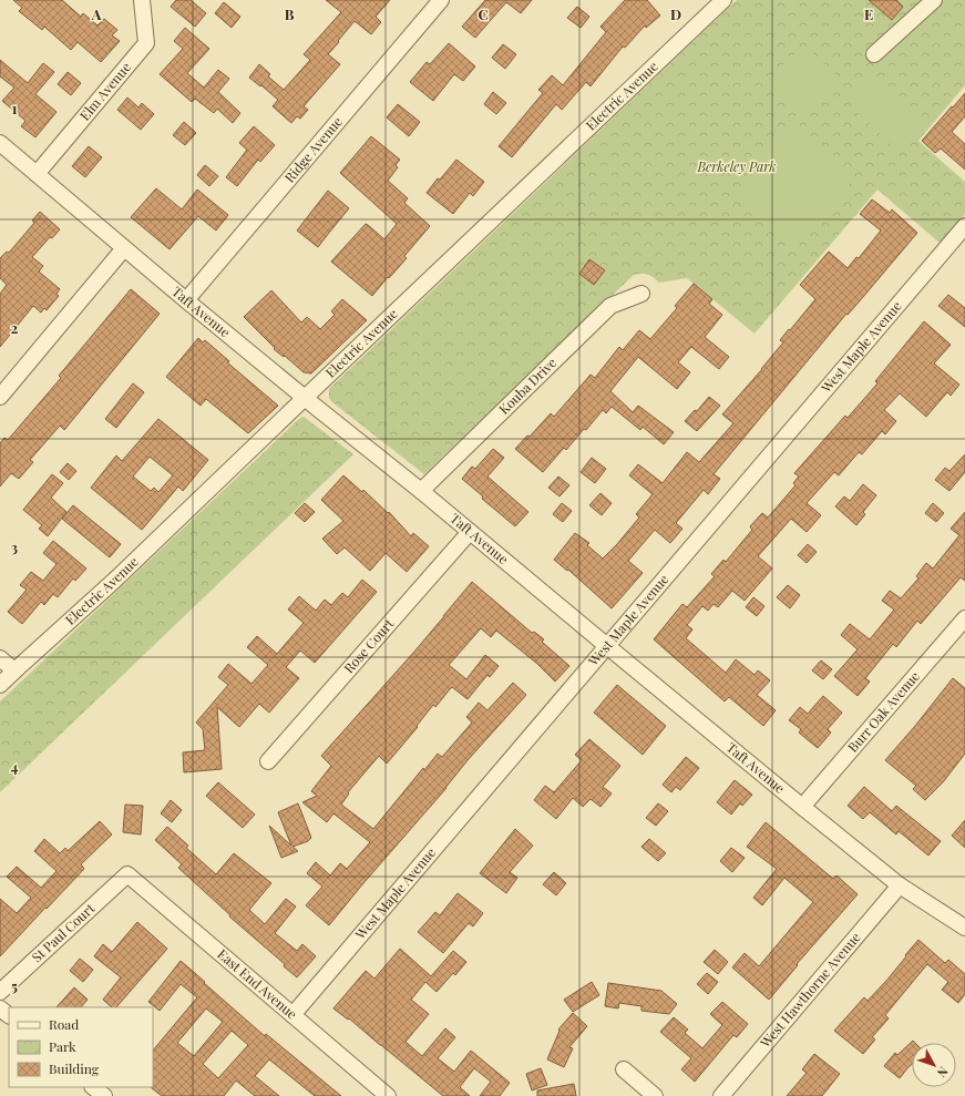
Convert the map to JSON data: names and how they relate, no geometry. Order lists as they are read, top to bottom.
{
  "streets": {
    "street": [
      "Elm Avenue",
      "Electric Avenue",
      "Ridge Avenue",
      "Taft Avenue",
      "West Maple Avenue",
      "Kouba Drive",
      "Rose Court",
      "Burr Oak Avenue",
      "St Paul Court",
      "East End Avenue",
      "West Hawthorne Avenue"
    ]
  },
  "crossings": [
    ["Elm Avenue", "Taft Avenue"],
    ["Electric Avenue", "Taft Avenue"],
    ["Ridge Avenue", "Taft Avenue"],
    ["Taft Avenue", "West Maple Avenue"],
    ["Taft Avenue", "Kouba Drive"],
    ["Taft Avenue", "Rose Court"],
    ["Taft Avenue", "Burr Oak Avenue"],
    ["Taft Avenue", "West Hawthorne Avenue"],
    ["West Maple Avenue", "East End Avenue"],
    ["St Paul Court", "East End Avenue"]
  ],
  "parks": ["Berkeley Park"],
  "legend": ["Road", "Park", "Building"],
  "north": "bottom right",
  "grid": {
    "columns": [
      "A",
      "B",
      "C",
      "D",
      "E"
    ],
    "rows": [
      "1",
      "2",
      "3",
      "4",
      "5"
    ]
  }
}
